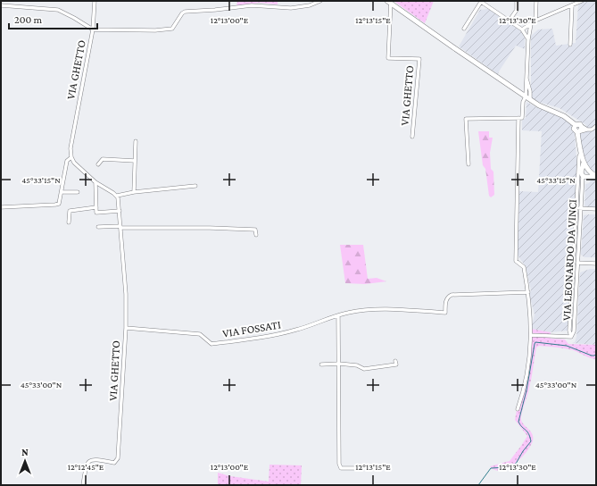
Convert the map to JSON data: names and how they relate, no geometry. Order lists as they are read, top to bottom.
{
  "streets": {
    "street": ["VIA GHETTO", "VIA LEONARDO DA VINCI", "VIA FOSSATI"]
  },
  "crossings": [
    ["VIA GHETTO", "VIA FOSSATI"]
  ],
  "scale_bar": "200 m",
  "north": "top",
  "coordinates": [
    "12°13'00\"E",
    "12°13'15\"E",
    "12°13'30\"E",
    "45°33'15\"N",
    "45°33'00\"N",
    "12°12'45\"E"
  ]
}
